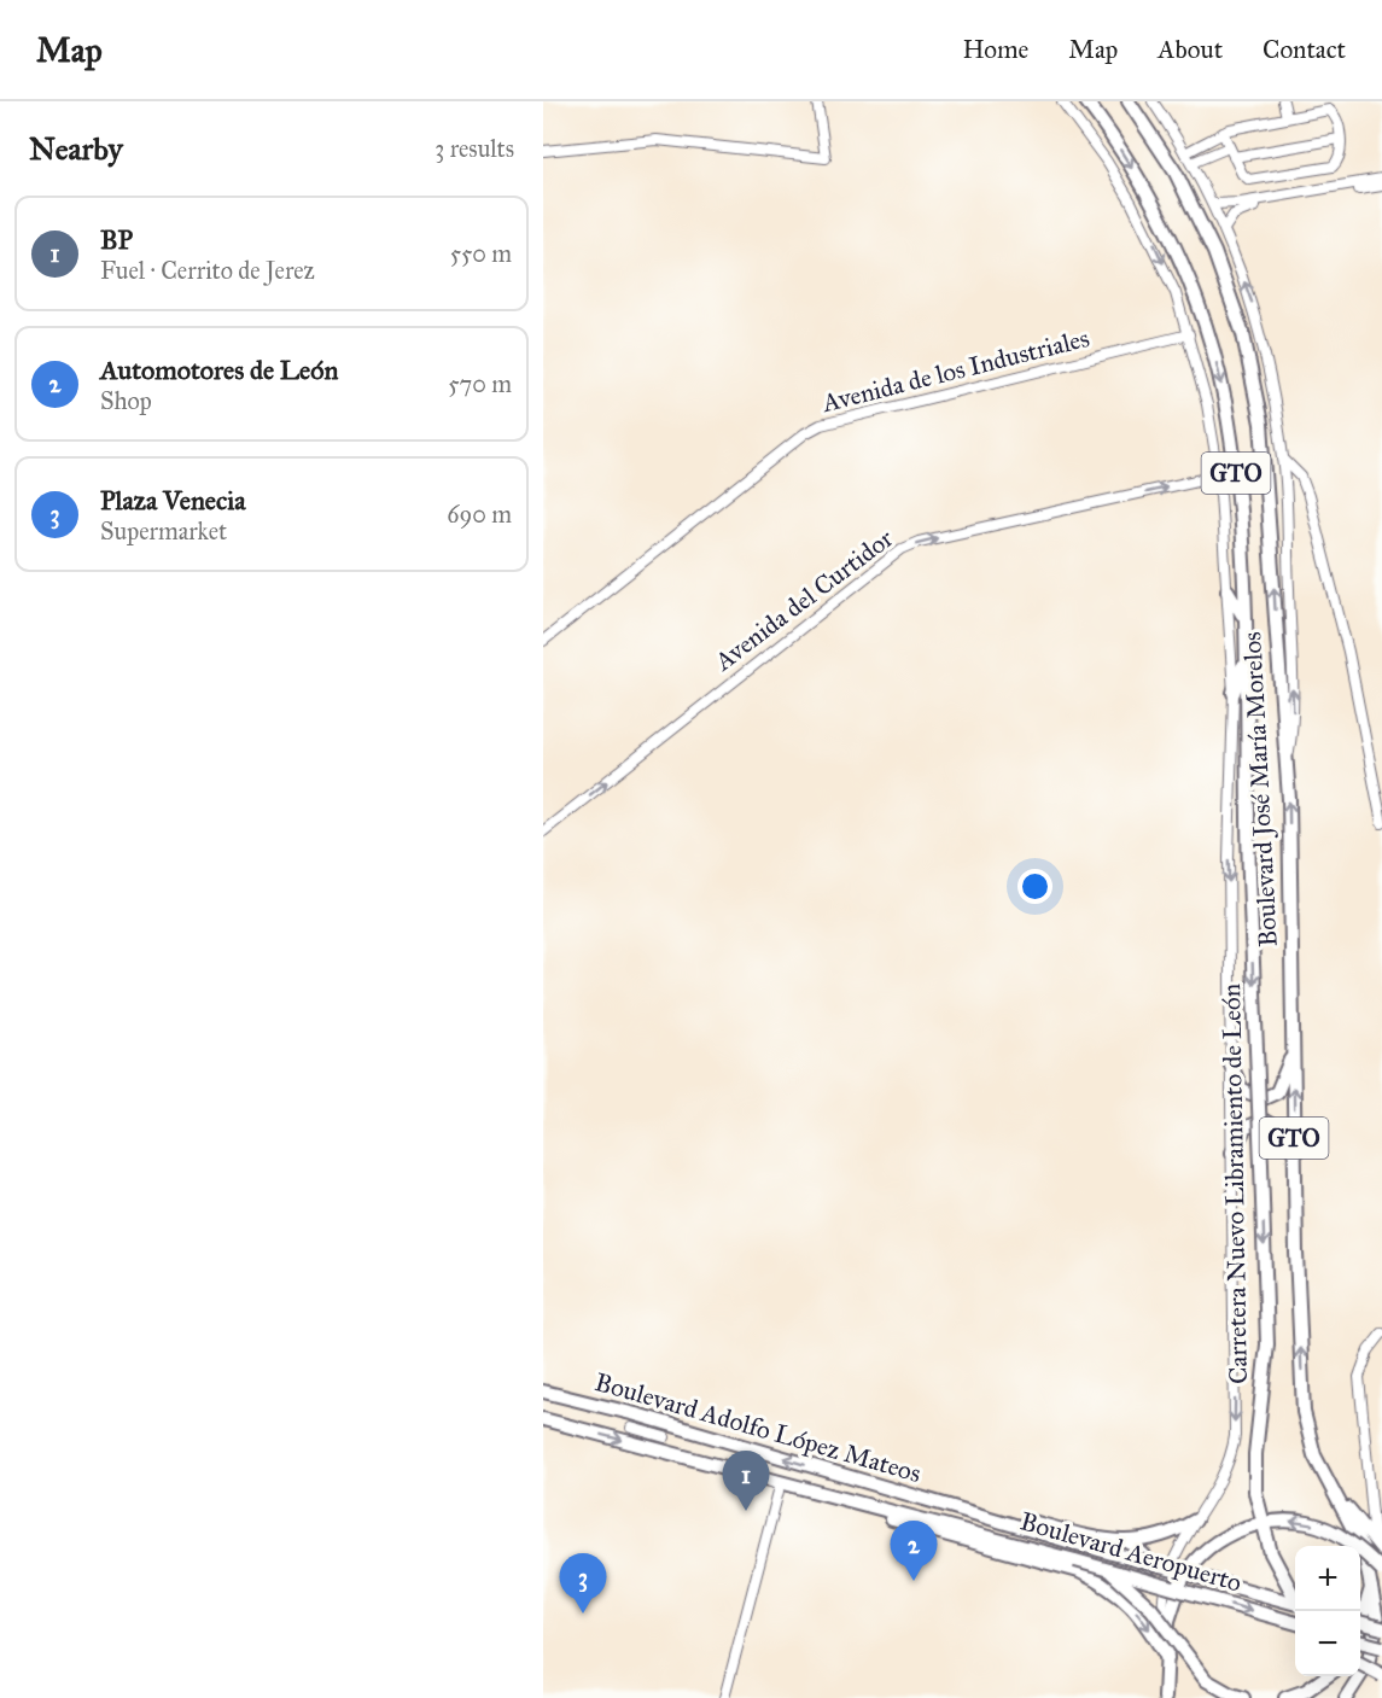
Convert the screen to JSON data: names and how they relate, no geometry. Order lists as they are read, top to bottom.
{
  "streets": {
    "main road": [
      "GTO",
      "Boulevard José María Morelos",
      "Carretera Nuevo Libramiento de León",
      "Boulevard Adolfo López Mateos",
      "Boulevard Aeropuerto"
    ],
    "street": ["Avenida de los Industriales", "Avenida del Curtidor"]
  },
  "crossings": [
    ["GTO", "Boulevard José María Morelos"],
    ["Boulevard José María Morelos", "Carretera Nuevo Libramiento de León"],
    ["Boulevard Adolfo López Mateos", "Boulevard Aeropuerto"]
  ],
  "one_way": ["Avenida del Curtidor", "Carretera Nuevo Libramiento de León"],
  "page": {
    "header": "Map",
    "nav": [
      "Home",
      "Map",
      "About",
      "Contact"
    ],
    "heading": ["Nearby", "3 results"],
    "list": [
      {
        "mark": "1",
        "name": "BP",
        "note": "Fuel · Cerrito de Jerez",
        "value": "550 m"
      },
      {
        "mark": "2",
        "name": "Automotores de León",
        "note": "Shop",
        "value": "570 m"
      },
      {
        "mark": "3",
        "name": "Plaza Venecia",
        "note": "Supermarket",
        "value": "690 m"
      }
    ],
    "pins": ["1", "2", "3"],
    "map_buttons": ["+", "−"]
  }
}
